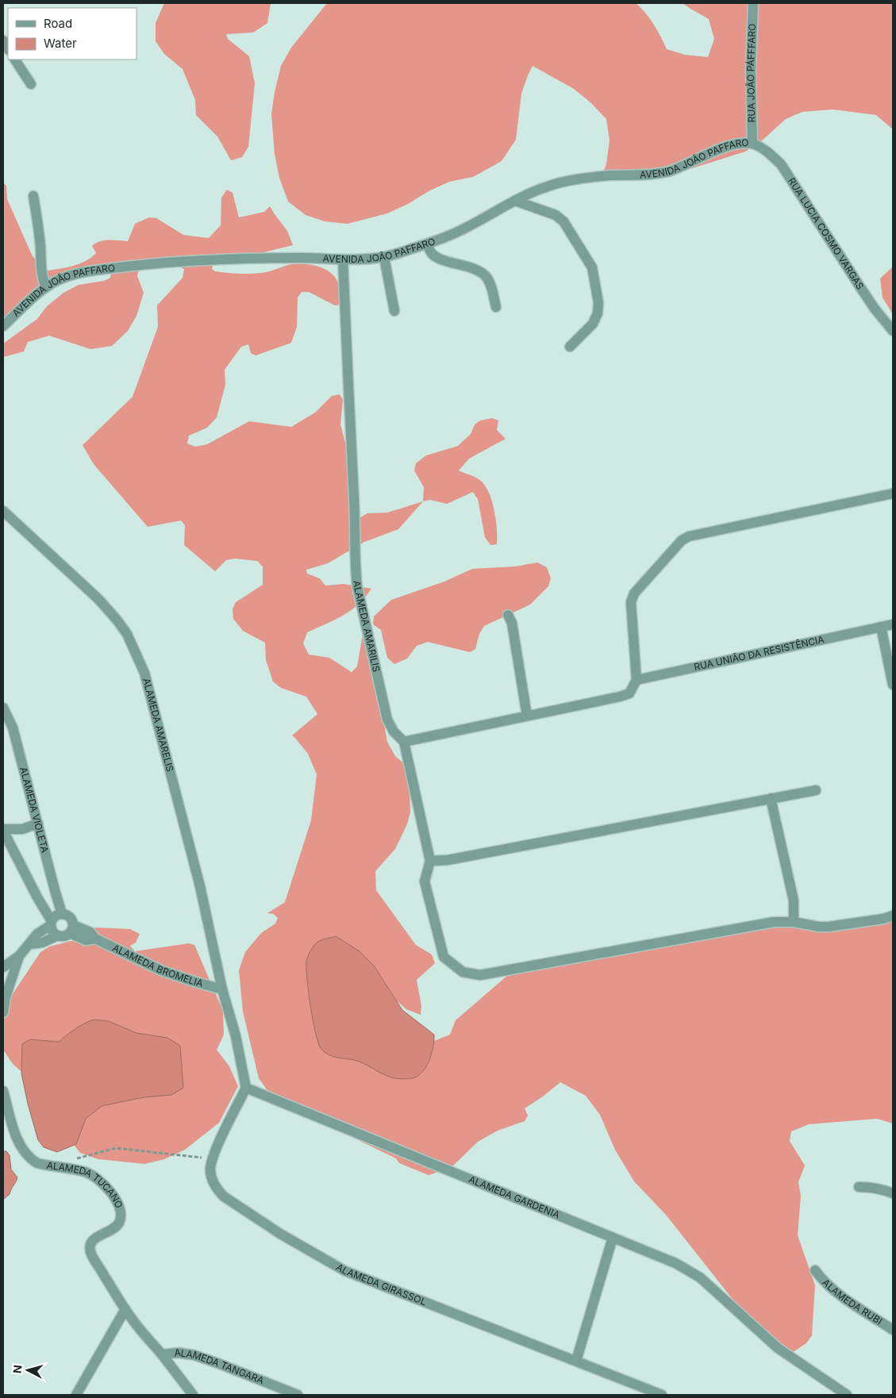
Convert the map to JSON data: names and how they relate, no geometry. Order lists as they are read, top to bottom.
{
  "streets": {
    "street": [
      "RUA JOÃO PÁFFFARO",
      "AVENIDA JOÃO PAFFARO",
      "RUA LUCIA COSMO VARGAS",
      "ALAMEDA AMARILIS",
      "RUA UNIÃO DA RESISTÊNCIA",
      "ALAMEDA AMARELIS",
      "ALAMEDA VIOLETA",
      "ALAMEDA BROMELIA",
      "ALAMEDA TUCANO",
      "ALAMEDA GARDENIA",
      "ALAMEDA GIRASSOL",
      "ALAMEDA RUBI",
      "ALAMEDA TANGARA"
    ]
  },
  "crossings": [
    ["RUA JOÃO PÁFFFARO", "AVENIDA JOÃO PAFFARO"],
    ["RUA JOÃO PÁFFFARO", "RUA LUCIA COSMO VARGAS"],
    ["AVENIDA JOÃO PAFFARO", "RUA LUCIA COSMO VARGAS"],
    ["AVENIDA JOÃO PAFFARO", "ALAMEDA AMARILIS"],
    ["ALAMEDA AMARELIS", "ALAMEDA BROMELIA"],
    ["ALAMEDA VIOLETA", "ALAMEDA BROMELIA"],
    ["ALAMEDA TUCANO", "ALAMEDA TANGARA"],
    ["ALAMEDA GARDENIA", "ALAMEDA GIRASSOL"]
  ],
  "legend": ["Road", "Water"],
  "north": "left"
}
